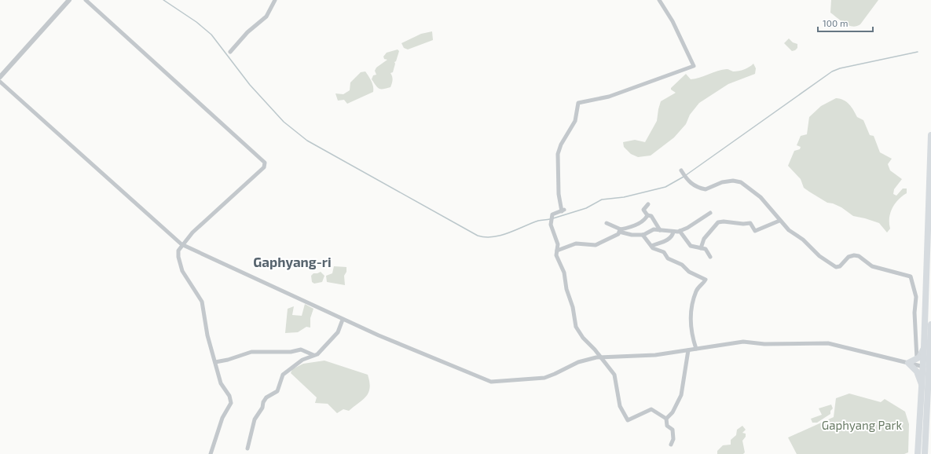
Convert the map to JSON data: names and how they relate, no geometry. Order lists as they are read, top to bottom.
{
  "districts": ["Gaphyang-ri"],
  "parks": ["Gaphyang Park"],
  "scale_bar": "100 m"
}
